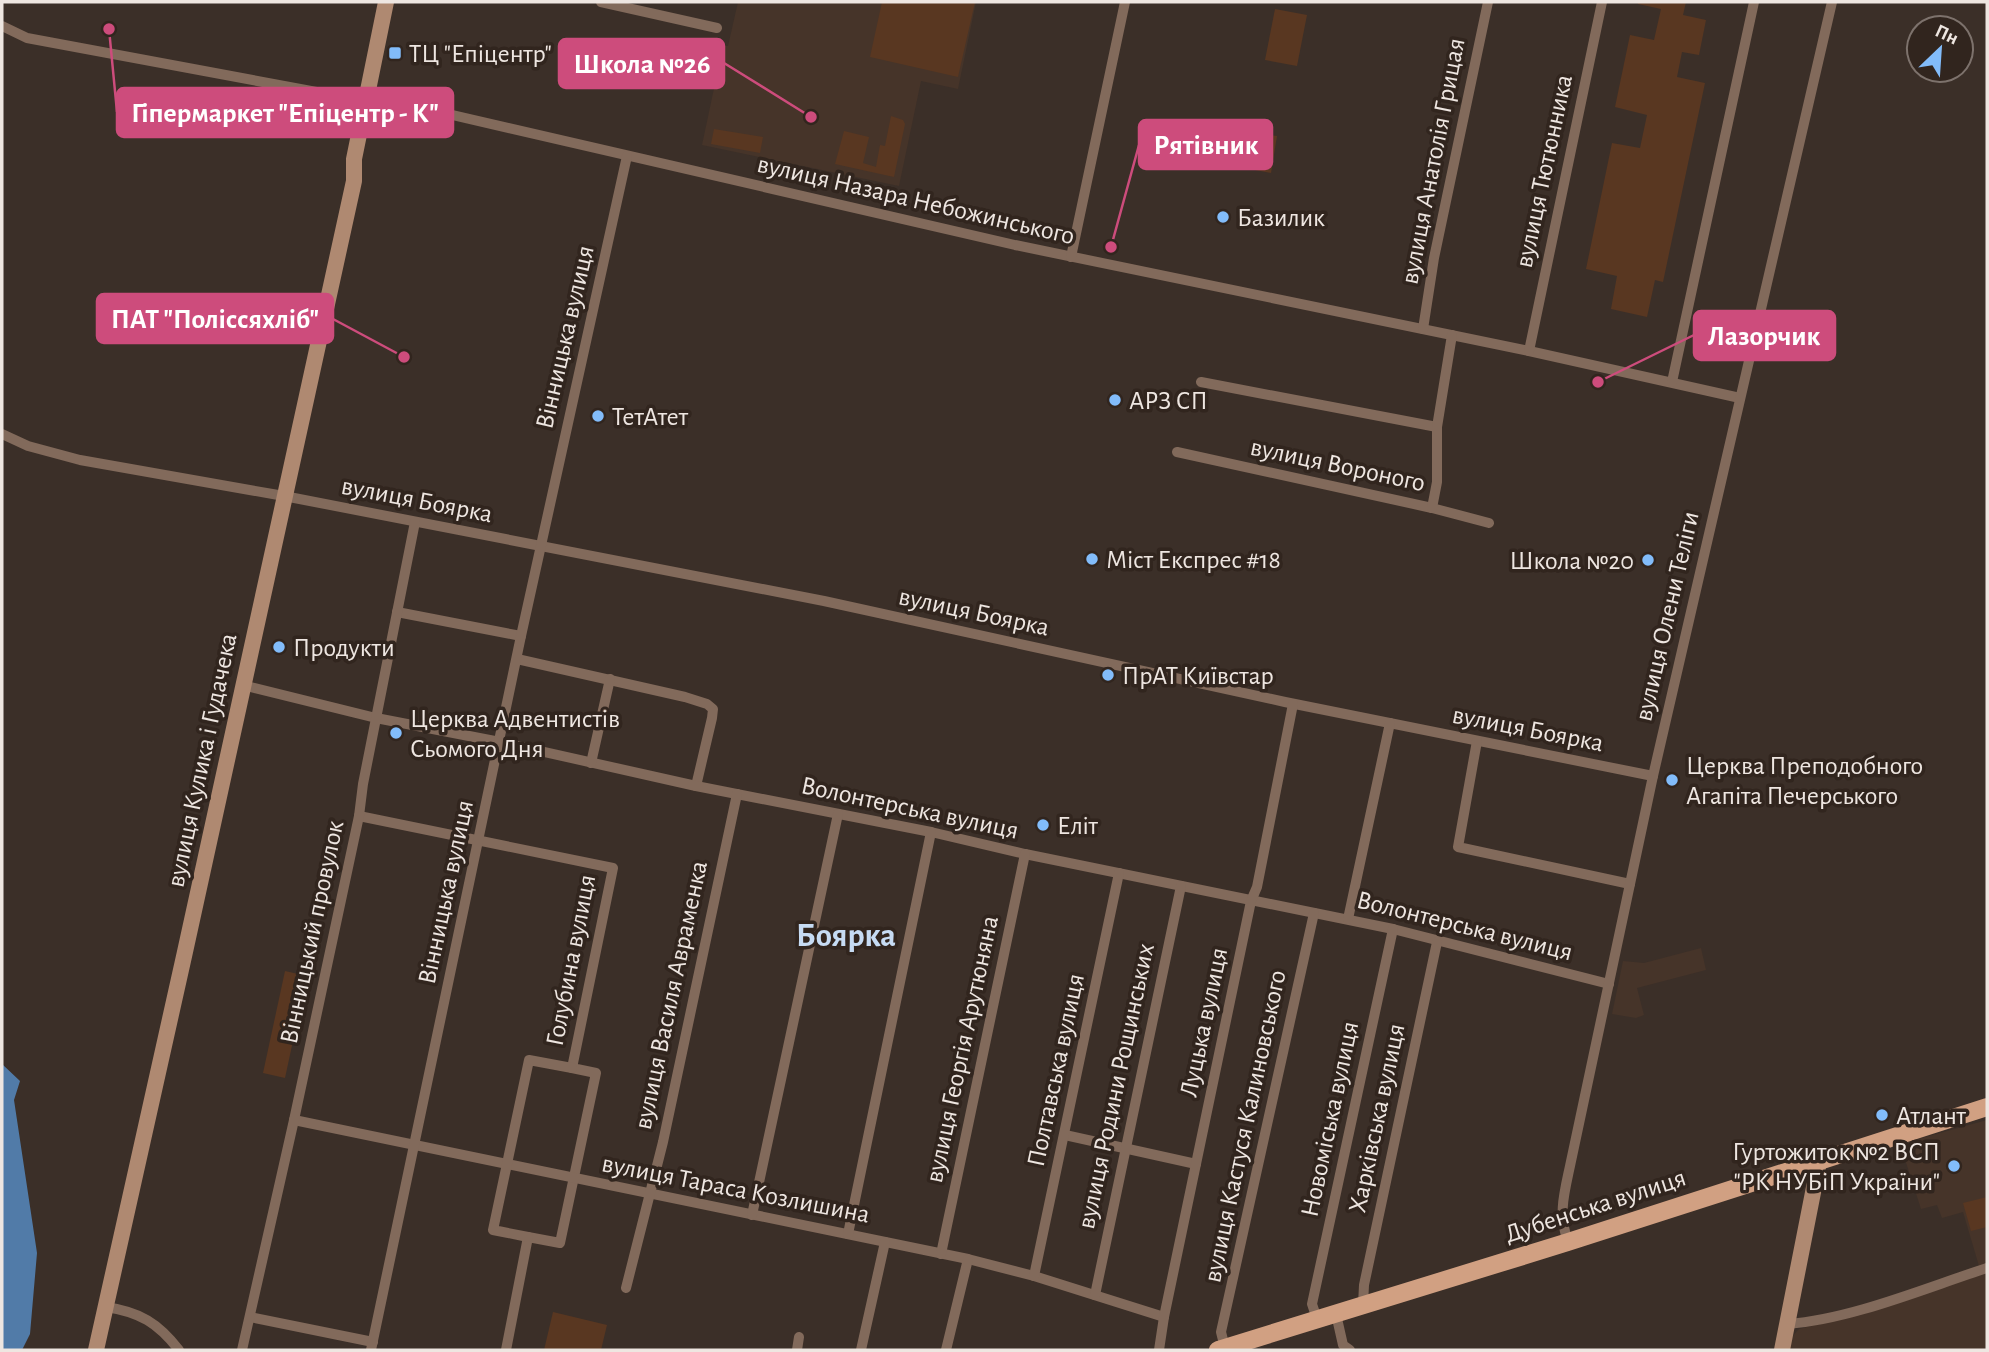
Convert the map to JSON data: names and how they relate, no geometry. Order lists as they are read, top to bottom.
{
  "streets": {
    "main road": ["вулиця Кулика і Гудачека", "Дубенська вулиця"],
    "street": [
      "вулиця Анатолія Грицая",
      "вулиця Тютюнника",
      "вулиця Назара Небожинського",
      "Вінницька вулиця",
      "вулиця Вороного",
      "вулиця Боярка",
      "вулиця Олени Теліги",
      "Волонтерська вулиця",
      "Вінницький провулок",
      "Голубина вулиця",
      "вулиця Василя Авраменка",
      "Луцька вулиця",
      "вулиця Георгія Арутюняна",
      "Полтавська вулиця",
      "вулиця Родини Рощинських",
      "Харківська вулиця",
      "Новоміська вулиця",
      "вулиця Кастуся Калиновського",
      "вулиця Тараса Козлишина"
    ]
  },
  "crossings": [
    ["вулиця Анатолія Грицая", "вулиця Назара Небожинського"],
    ["вулиця Тютюнника", "вулиця Назара Небожинського"],
    ["вулиця Назара Небожинського", "Вінницька вулиця"],
    ["вулиця Назара Небожинського", "вулиця Олени Теліги"],
    ["вулиця Назара Небожинського", "вулиця Кулика і Гудачека"],
    ["Вінницька вулиця", "вулиця Боярка"],
    ["Вінницька вулиця", "Волонтерська вулиця"],
    ["Вінницька вулиця", "Голубина вулиця"],
    ["Вінницька вулиця", "вулиця Тараса Козлишина"],
    ["вулиця Боярка", "вулиця Олени Теліги"],
    ["вулиця Боярка", "вулиця Кулика і Гудачека"],
    ["вулиця Боярка", "Вінницький провулок"],
    ["вулиця Боярка", "Луцька вулиця"],
    ["вулиця Олени Теліги", "Волонтерська вулиця"],
    ["вулиця Олени Теліги", "Дубенська вулиця"],
    ["вулиця Кулика і Гудачека", "Волонтерська вулиця"],
    ["Волонтерська вулиця", "Вінницький провулок"],
    ["Волонтерська вулиця", "вулиця Василя Авраменка"],
    ["Волонтерська вулиця", "Луцька вулиця"],
    ["Волонтерська вулиця", "вулиця Георгія Арутюняна"],
    ["Волонтерська вулиця", "Полтавська вулиця"],
    ["Волонтерська вулиця", "вулиця Родини Рощинських"],
    ["Волонтерська вулиця", "Харківська вулиця"],
    ["Волонтерська вулиця", "Новоміська вулиця"],
    ["Волонтерська вулиця", "вулиця Кастуся Калиновського"],
    ["Вінницький провулок", "Голубина вулиця"],
    ["Вінницький провулок", "вулиця Тараса Козлишина"],
    ["Голубина вулиця", "вулиця Тараса Козлишина"],
    ["вулиця Василя Авраменка", "вулиця Тараса Козлишина"],
    ["Луцька вулиця", "вулиця Тараса Козлишина"],
    ["вулиця Георгія Арутюняна", "вулиця Тараса Козлишина"],
    ["Полтавська вулиця", "вулиця Тараса Козлишина"],
    ["вулиця Родини Рощинських", "вулиця Тараса Козлишина"],
    ["Харківська вулиця", "Дубенська вулиця"],
    ["Новоміська вулиця", "Дубенська вулиця"],
    ["вулиця Кастуся Калиновського", "Дубенська вулиця"]
  ],
  "districts": ["Боярка"],
  "places": {
    "other": [
      "Гіпермаркет \"Епіцентр - К\"",
      "Школа №26",
      "Базилик",
      "Рятівник",
      "ПАТ \"Поліссяхліб\"",
      "Лазорчик",
      "АРЗ СП",
      "ТетАтет",
      "Міст Експрес #18",
      "Школа №20",
      "Продукти",
      "ПрАТ Київстар",
      "Церква Адвентистів Сьомого Дня",
      "Церква Преподобного Агапіта Печерського",
      "Еліт",
      "Атлант",
      "Гуртожиток №2 ВСП \"РК НУБіП України\""
    ],
    "transit": ["ТЦ \"Епіцентр\""]
  },
  "north": "top right"
}
